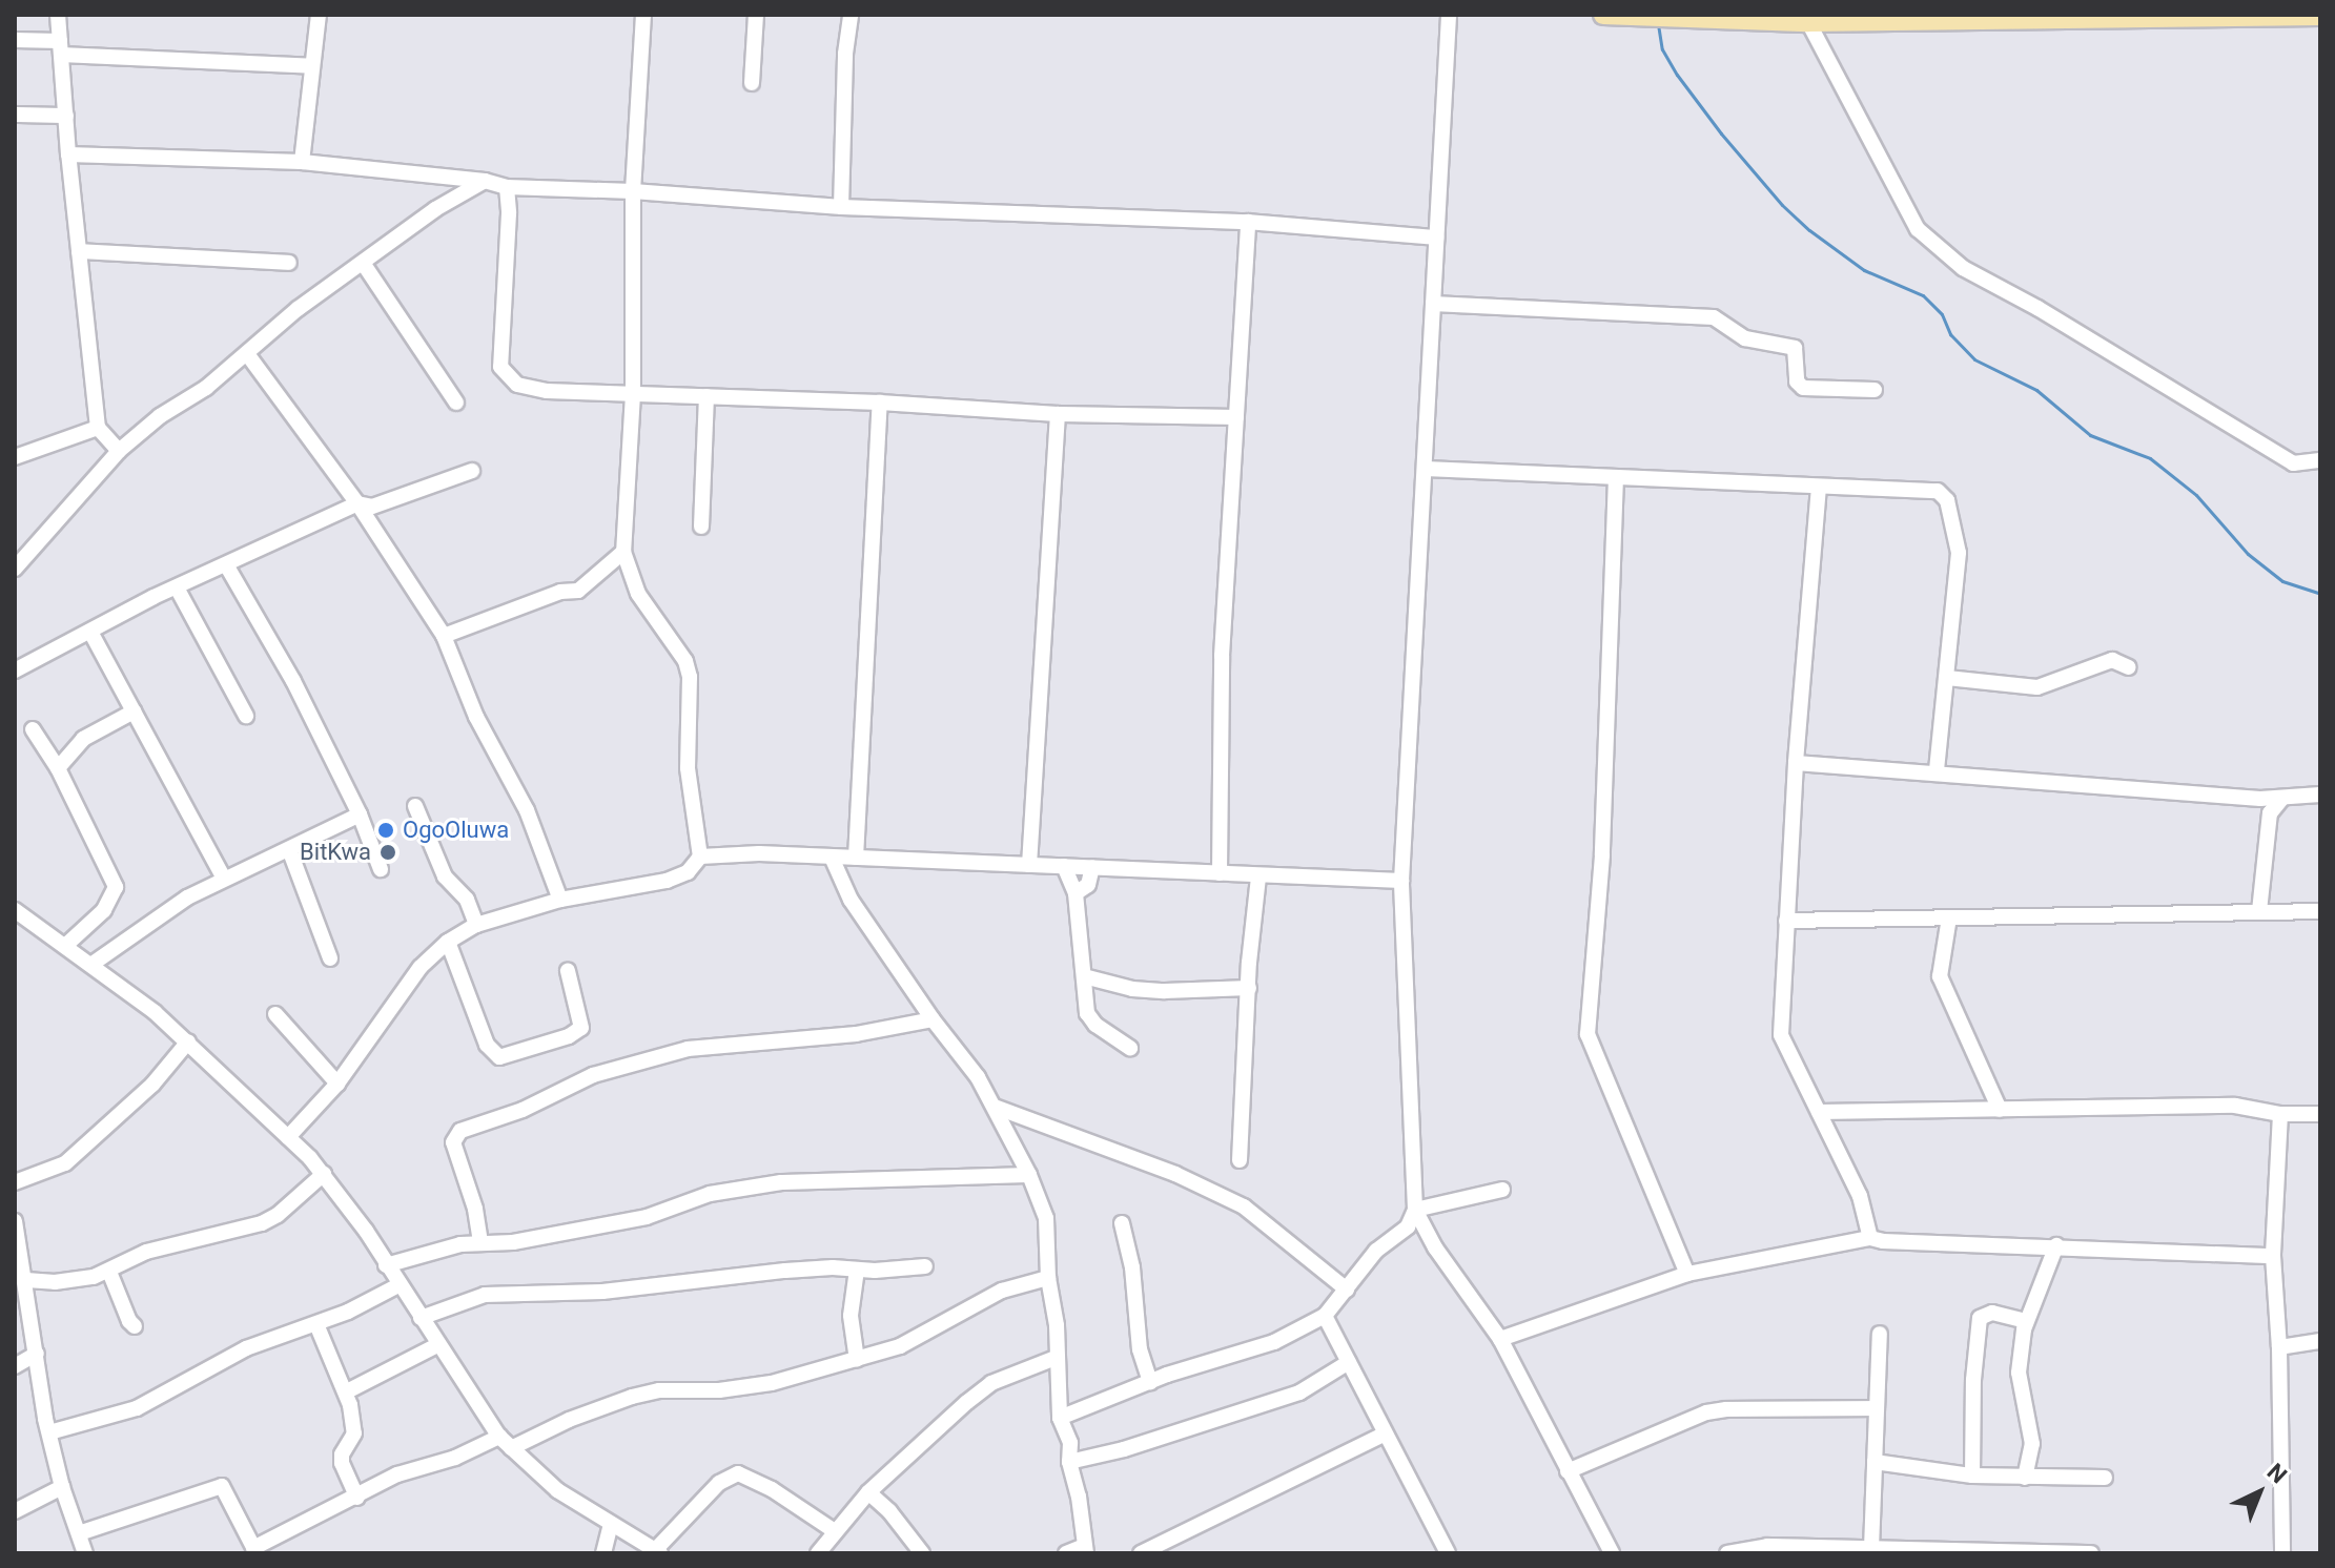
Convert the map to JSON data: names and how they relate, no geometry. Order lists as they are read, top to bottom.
{
  "places": ["OgoOluwa", "BitKwa"],
  "north": "top right"
}
